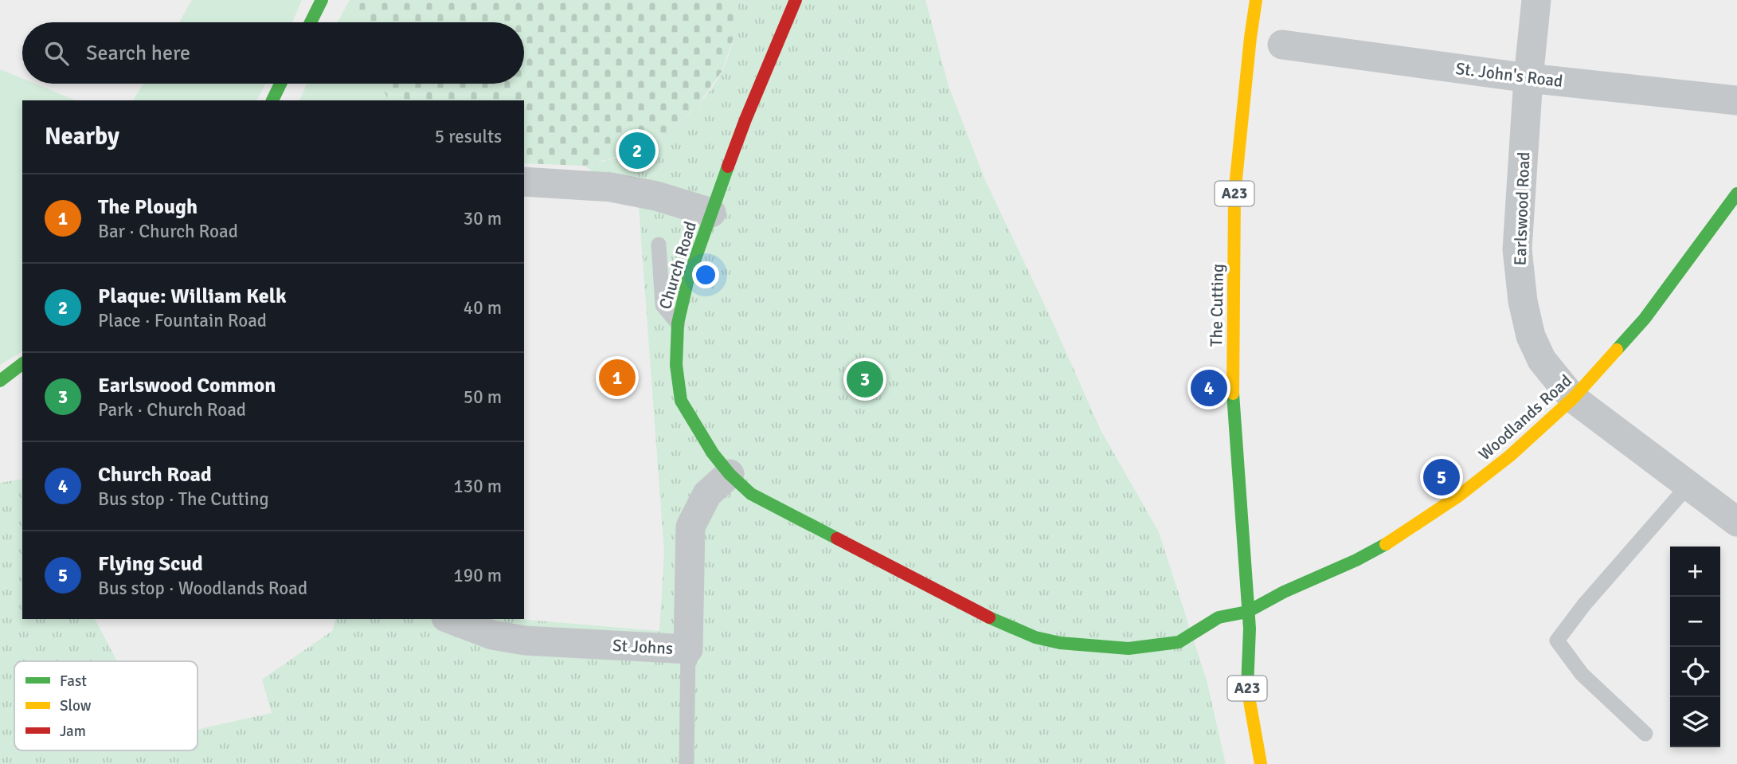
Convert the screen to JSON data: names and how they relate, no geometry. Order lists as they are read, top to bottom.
{
  "streets": {
    "street": [
      "St. John's Road",
      "A23",
      "Earlswood Road",
      "Church Road",
      "The Cutting",
      "Woodlands Road",
      "St Johns"
    ]
  },
  "crossings": [
    ["St. John's Road", "Earlswood Road"],
    ["A23", "Church Road"],
    ["A23", "The Cutting"],
    ["A23", "Woodlands Road"],
    ["Earlswood Road", "Woodlands Road"],
    ["Church Road", "The Cutting"],
    ["Church Road", "Woodlands Road"],
    ["Church Road", "St Johns"],
    ["The Cutting", "Woodlands Road"]
  ],
  "legend": ["Fast", "Slow", "Jam"],
  "page": {
    "search": "Search here",
    "heading": ["Nearby", "5 results"],
    "pins": [
      "2",
      "1",
      "3",
      "4",
      "5"
    ],
    "list": [
      {
        "mark": "1",
        "name": "The Plough",
        "note": "Bar · Church Road",
        "value": "30 m"
      },
      {
        "mark": "2",
        "name": "Plaque: William Kelk",
        "note": "Place · Fountain Road",
        "value": "40 m"
      },
      {
        "mark": "3",
        "name": "Earlswood Common",
        "note": "Park · Church Road",
        "value": "50 m"
      },
      {
        "mark": "4",
        "name": "Church Road",
        "note": "Bus stop · The Cutting",
        "value": "130 m"
      },
      {
        "mark": "5",
        "name": "Flying Scud",
        "note": "Bus stop · Woodlands Road",
        "value": "190 m"
      }
    ],
    "map_buttons": ["+", "−"]
  }
}
